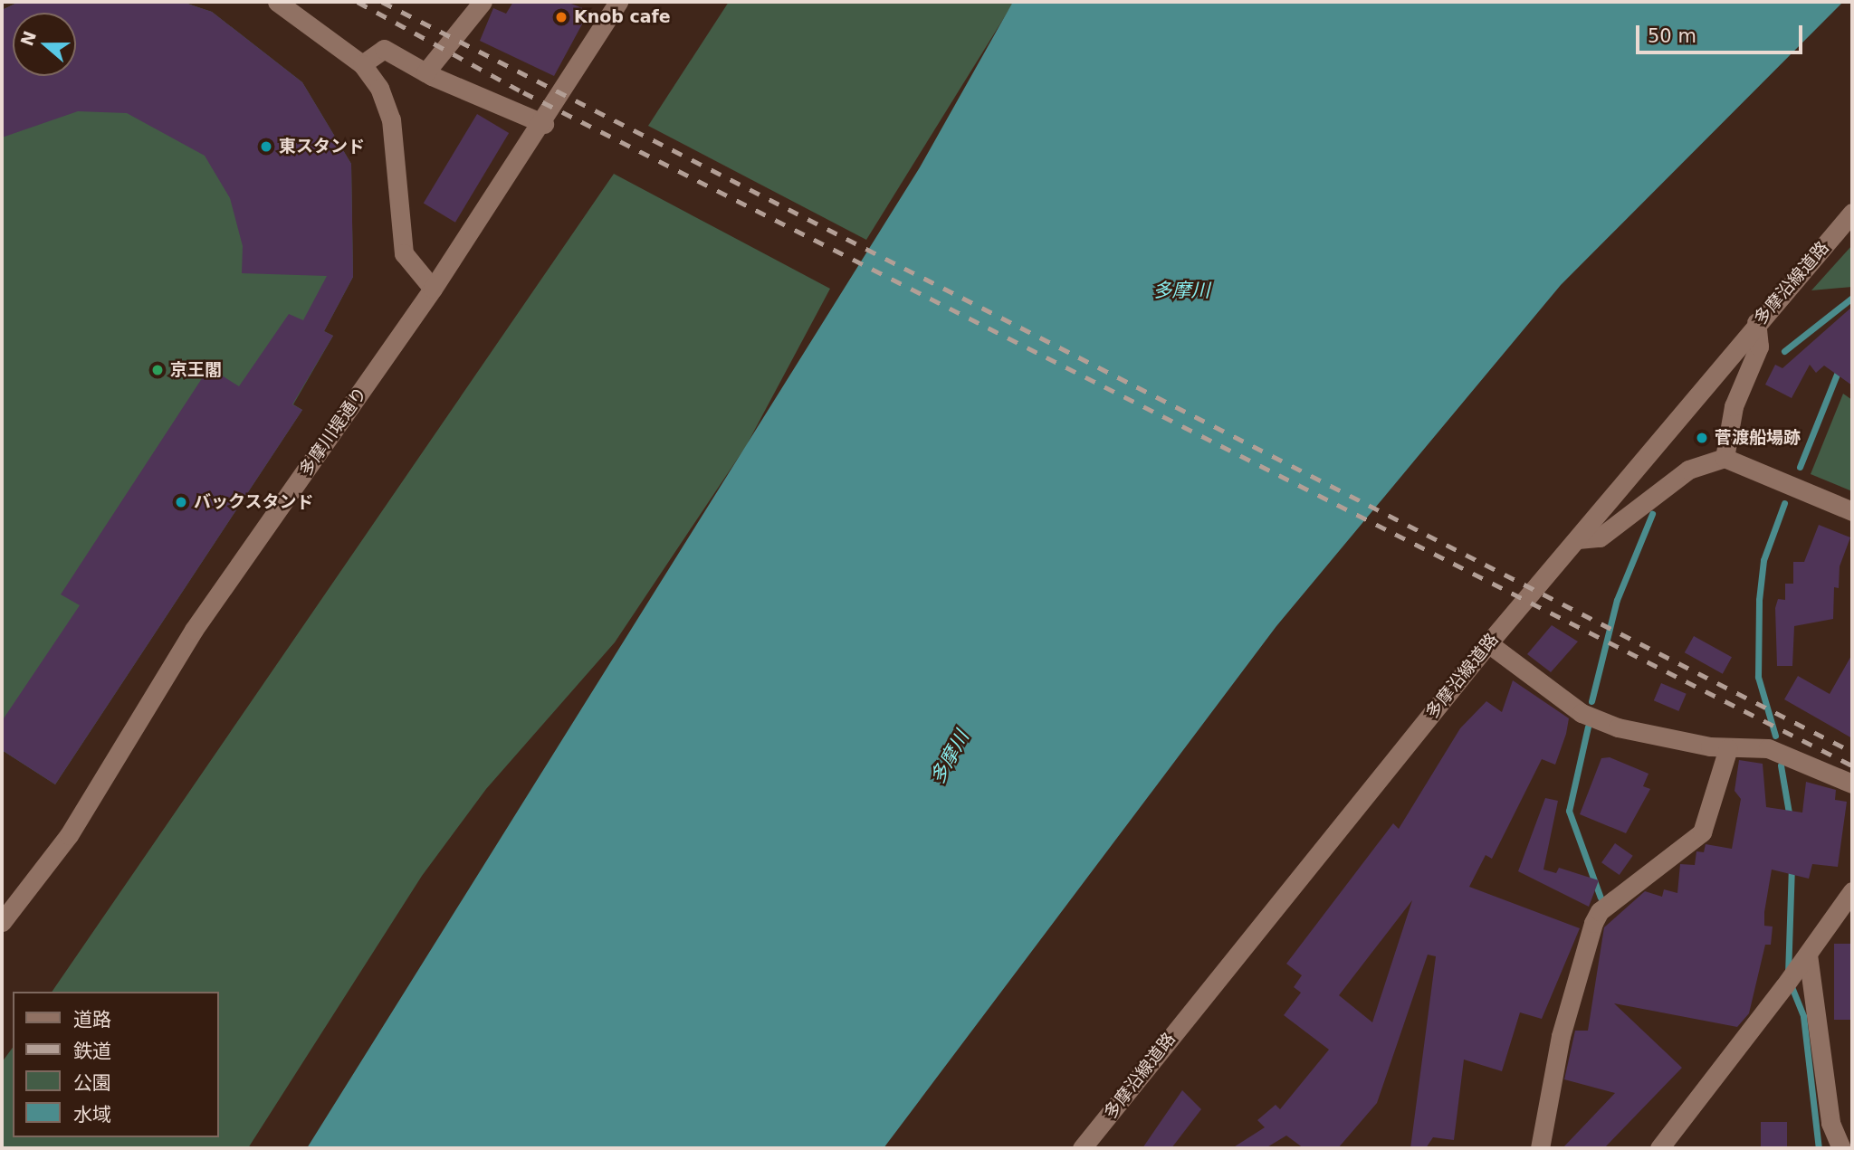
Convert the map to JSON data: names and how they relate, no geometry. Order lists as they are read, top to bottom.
{
  "streets": {
    "street": ["多摩沿線道路", "多摩川堤通り"]
  },
  "water": ["多摩川"],
  "places": [
    "Knob cafe",
    "東スタンド",
    "京王閣",
    "菅渡船場跡",
    "バックスタンド"
  ],
  "legend": [
    "道路",
    "鉄道",
    "公園",
    "水域"
  ],
  "scale_bar": "50 m",
  "north": "left"
}
